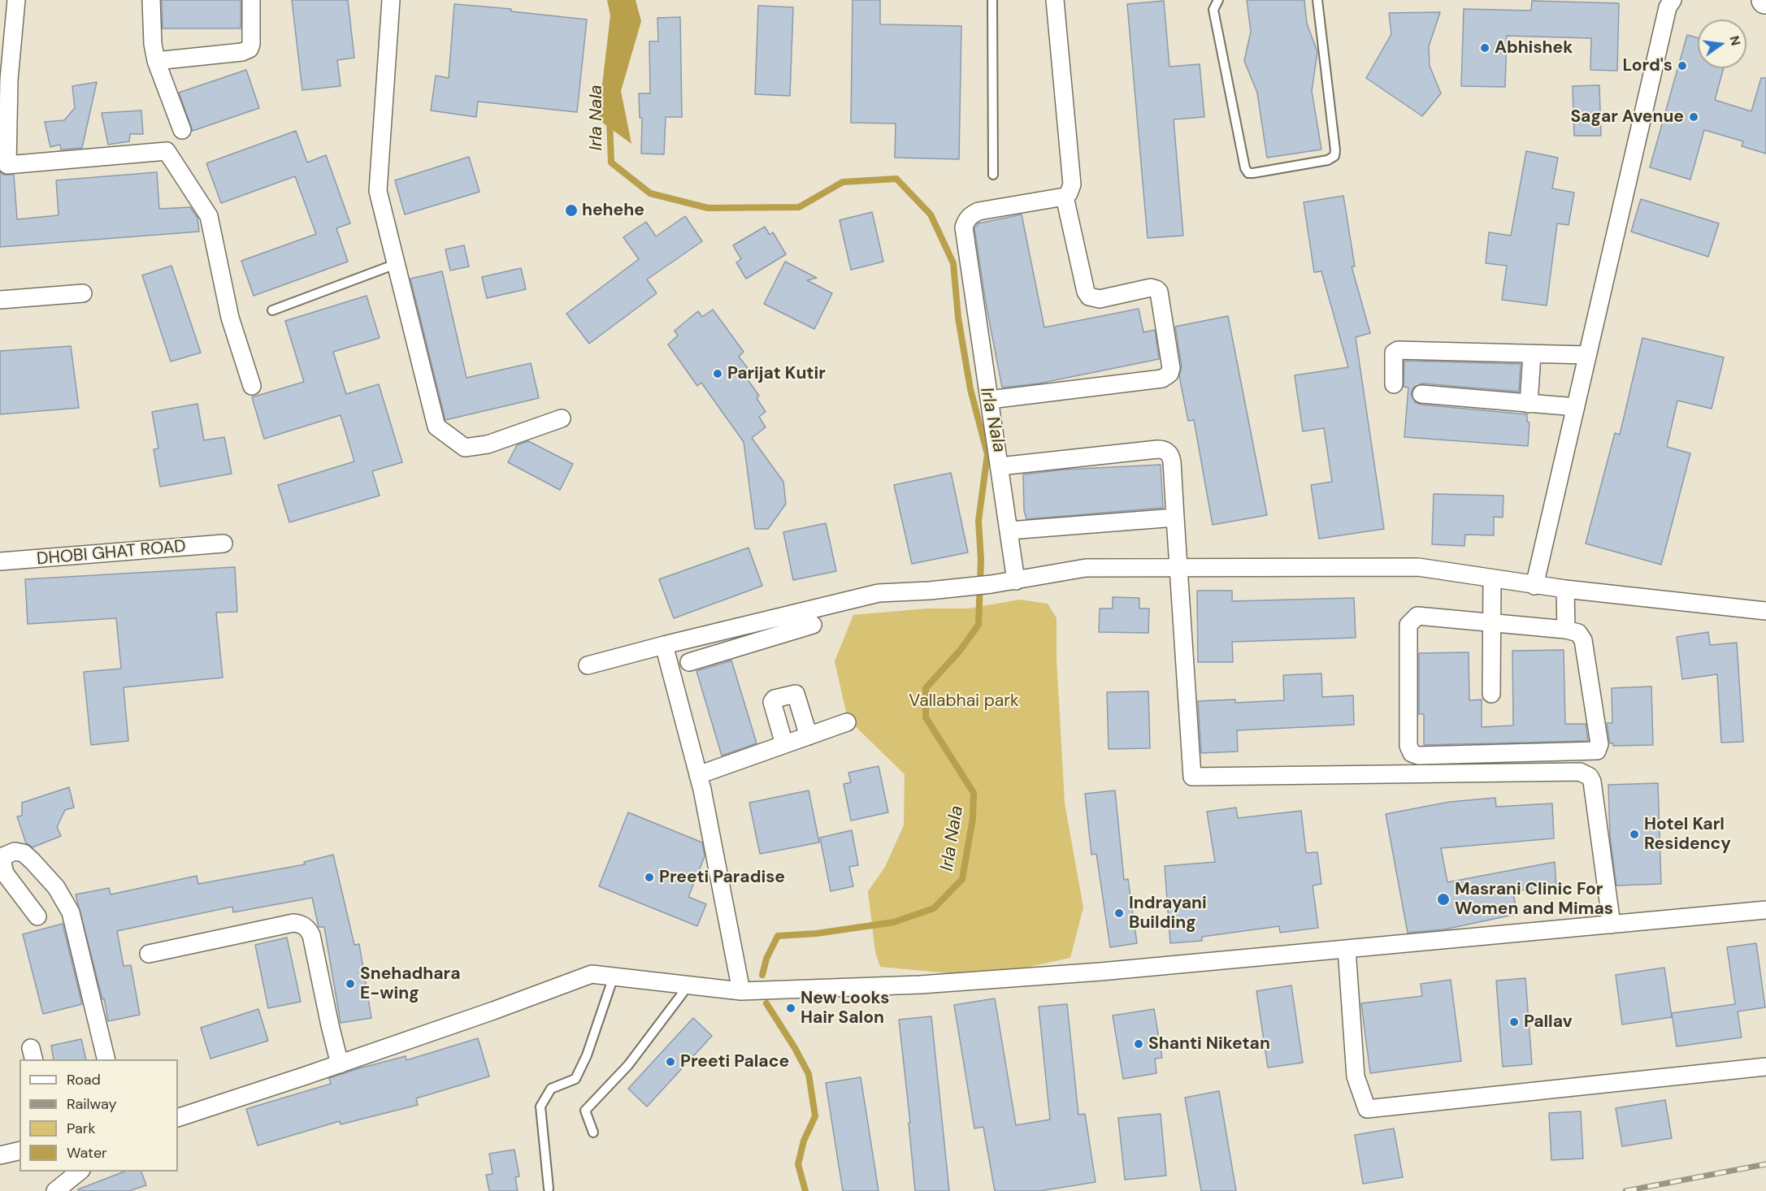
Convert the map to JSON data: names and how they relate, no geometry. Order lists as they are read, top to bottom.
{
  "streets": {
    "street": ["DHOBI GHAT ROAD"]
  },
  "water": ["Irla Nala"],
  "parks": ["Vallabhai park"],
  "places": [
    "Abhishek",
    "Lord's",
    "Sagar Avenue",
    "hehehe",
    "Parijat Kutir",
    "Hotel Karl Residency",
    "Preeti Paradise",
    "Masrani Clinic For Women and Mimas",
    "Indrayani Building",
    "Snehadhara E-wing",
    "New Looks Hair Salon",
    "Pallav",
    "Shanti Niketan",
    "Preeti Palace"
  ],
  "legend": [
    "Road",
    "Railway",
    "Park",
    "Water"
  ],
  "north": "right"
}
